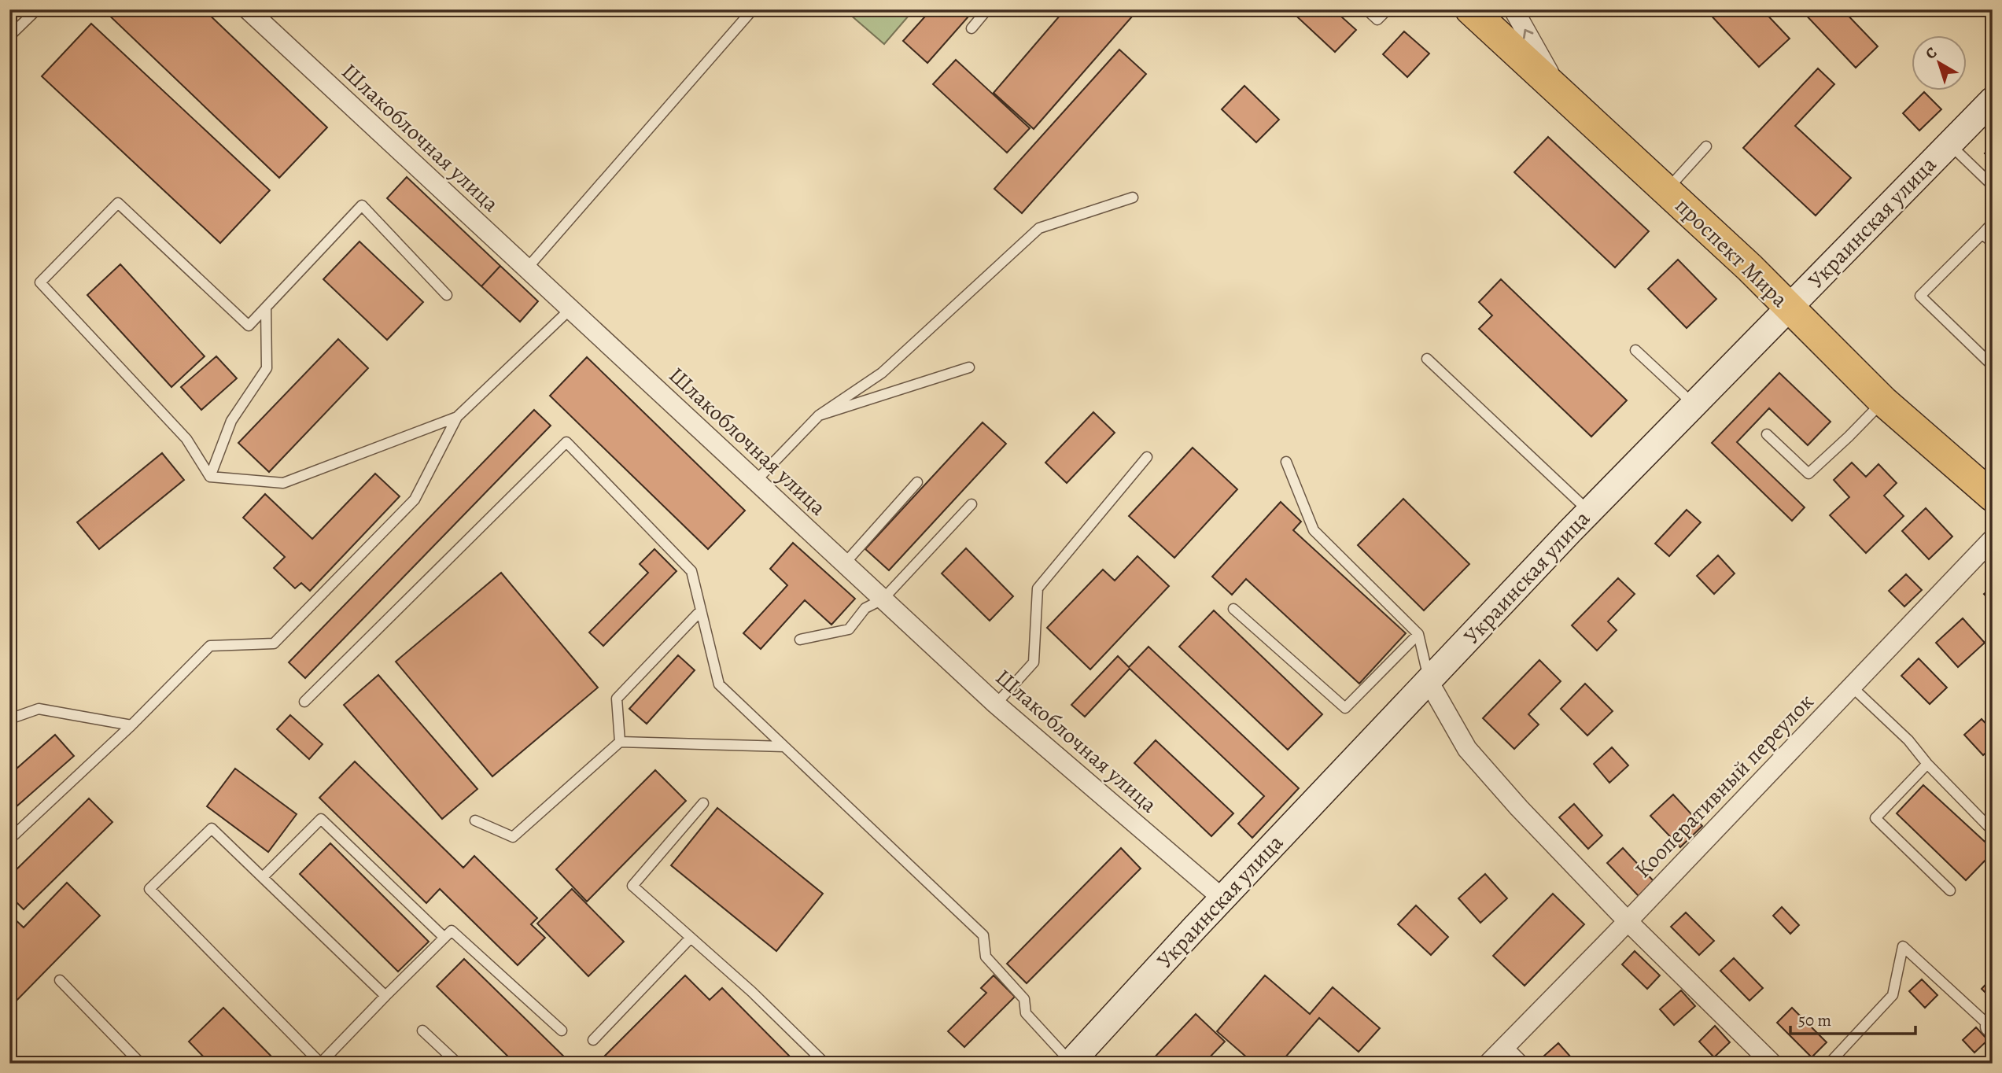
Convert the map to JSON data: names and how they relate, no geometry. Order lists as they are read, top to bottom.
{
  "streets": {
    "main road": ["Украинская улица", "проспект Мира"],
    "street": ["Шлакоблочная улица", "Кооперативный переулок"]
  },
  "crossings": [
    ["Шлакоблочная улица", "Украинская улица"],
    ["Украинская улица", "проспект Мира"]
  ],
  "scale_bar": "50 m",
  "north": "top left"
}
